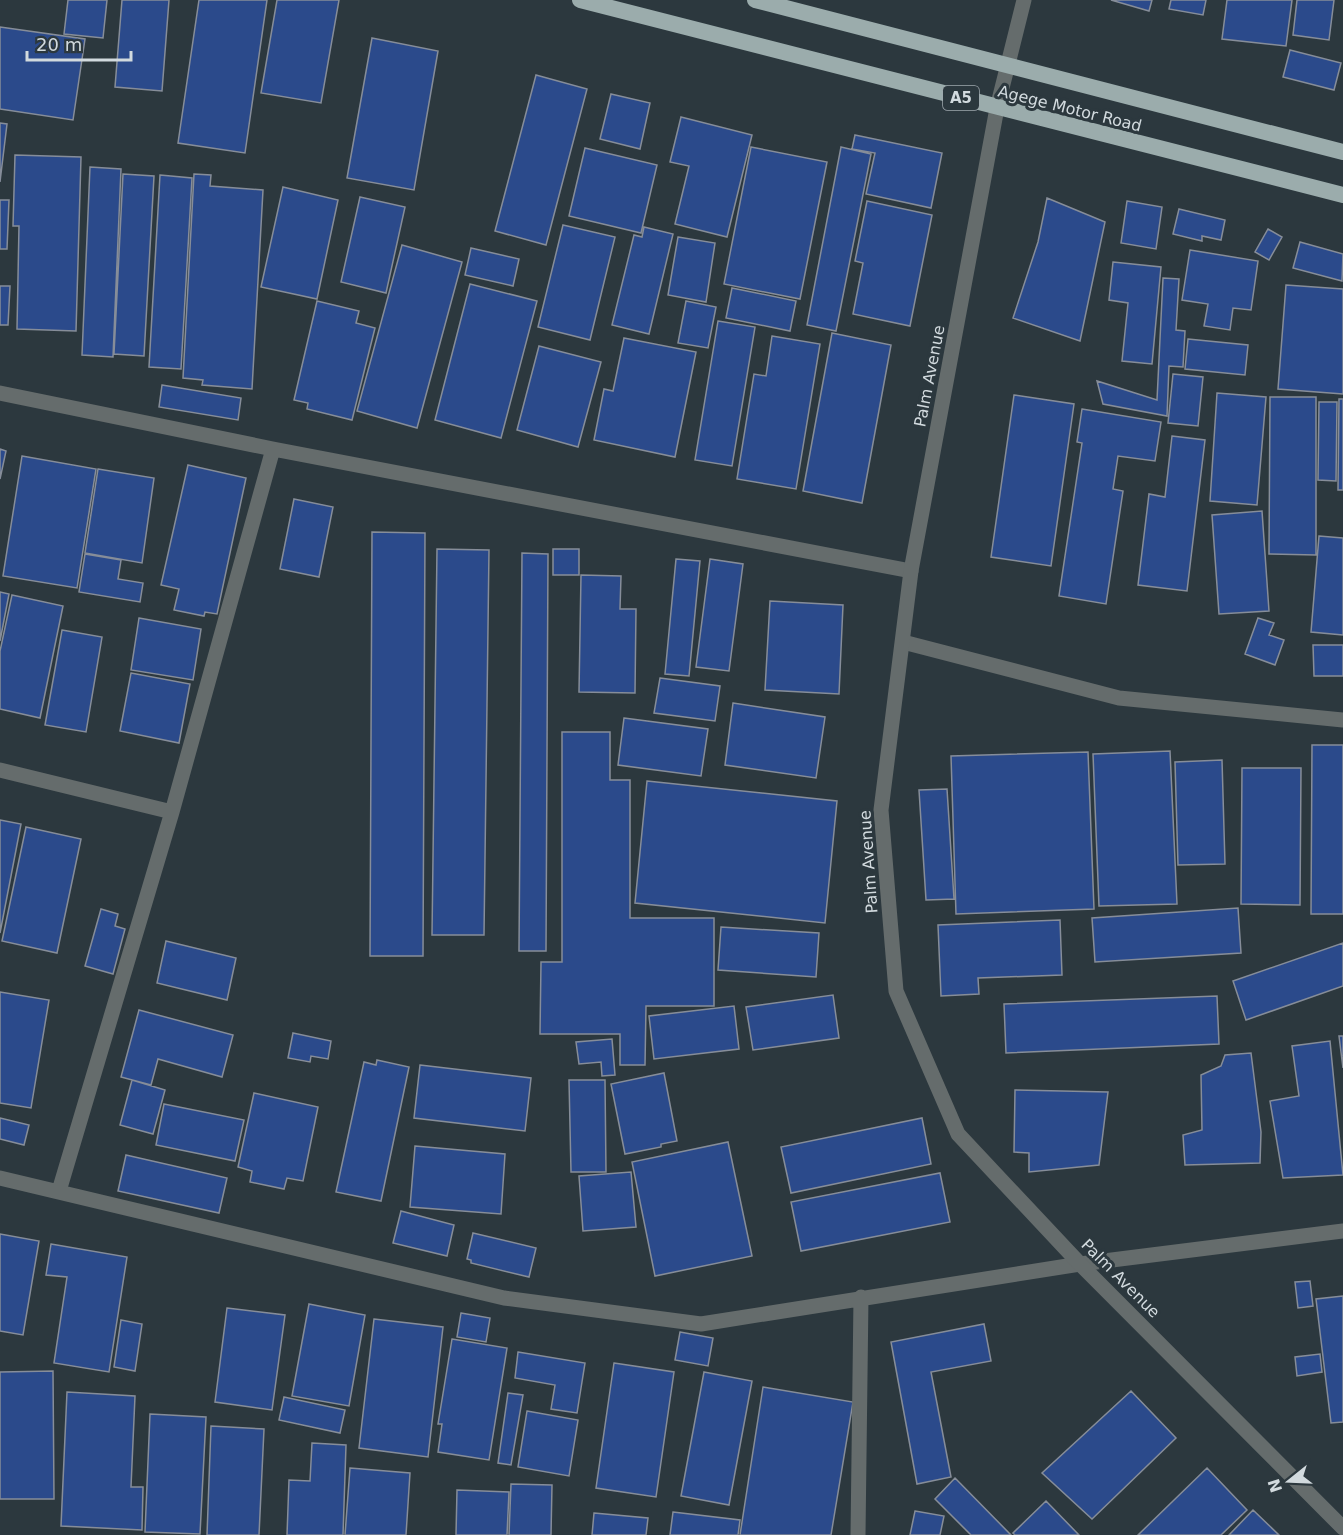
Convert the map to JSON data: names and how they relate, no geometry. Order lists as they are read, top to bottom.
{
  "streets": {
    "highway": ["A5", "Agege Motor Road"],
    "street": ["Palm Avenue"]
  },
  "crossings": [
    ["Agege Motor Road", "Palm Avenue"]
  ],
  "scale_bar": "20 m",
  "north": "left"
}
